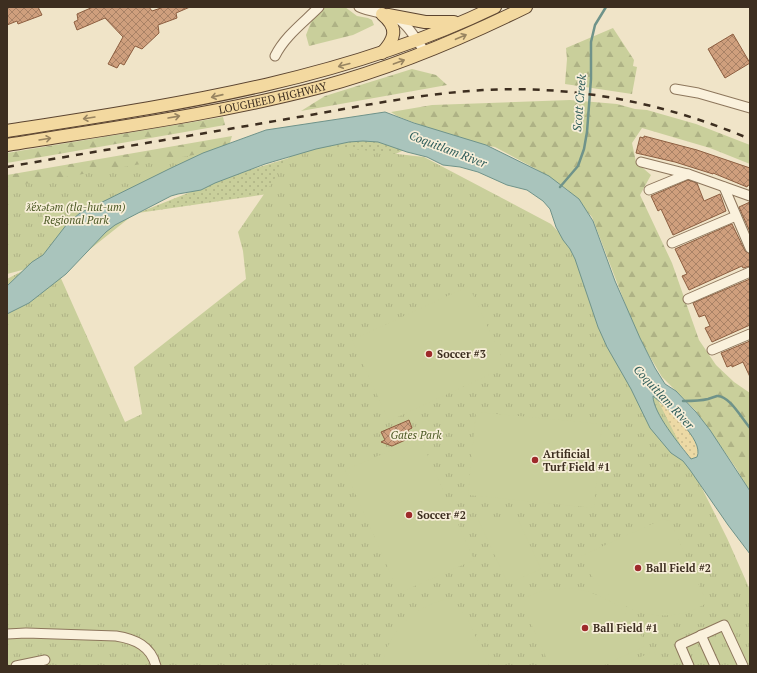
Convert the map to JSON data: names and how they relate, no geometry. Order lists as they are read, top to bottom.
{
  "streets": {
    "main road": ["LOUGHEED HIGHWAY"]
  },
  "water": ["Scott Creek", "Coquitlam River"],
  "parks": ["ƛ̓éxətəm (tla-hut-um) Regional Park", "Gates Park"],
  "places": [
    "Soccer #3",
    "Artificial Turf Field #1",
    "Soccer #2",
    "Ball Field #2",
    "Ball Field #1"
  ]
}
